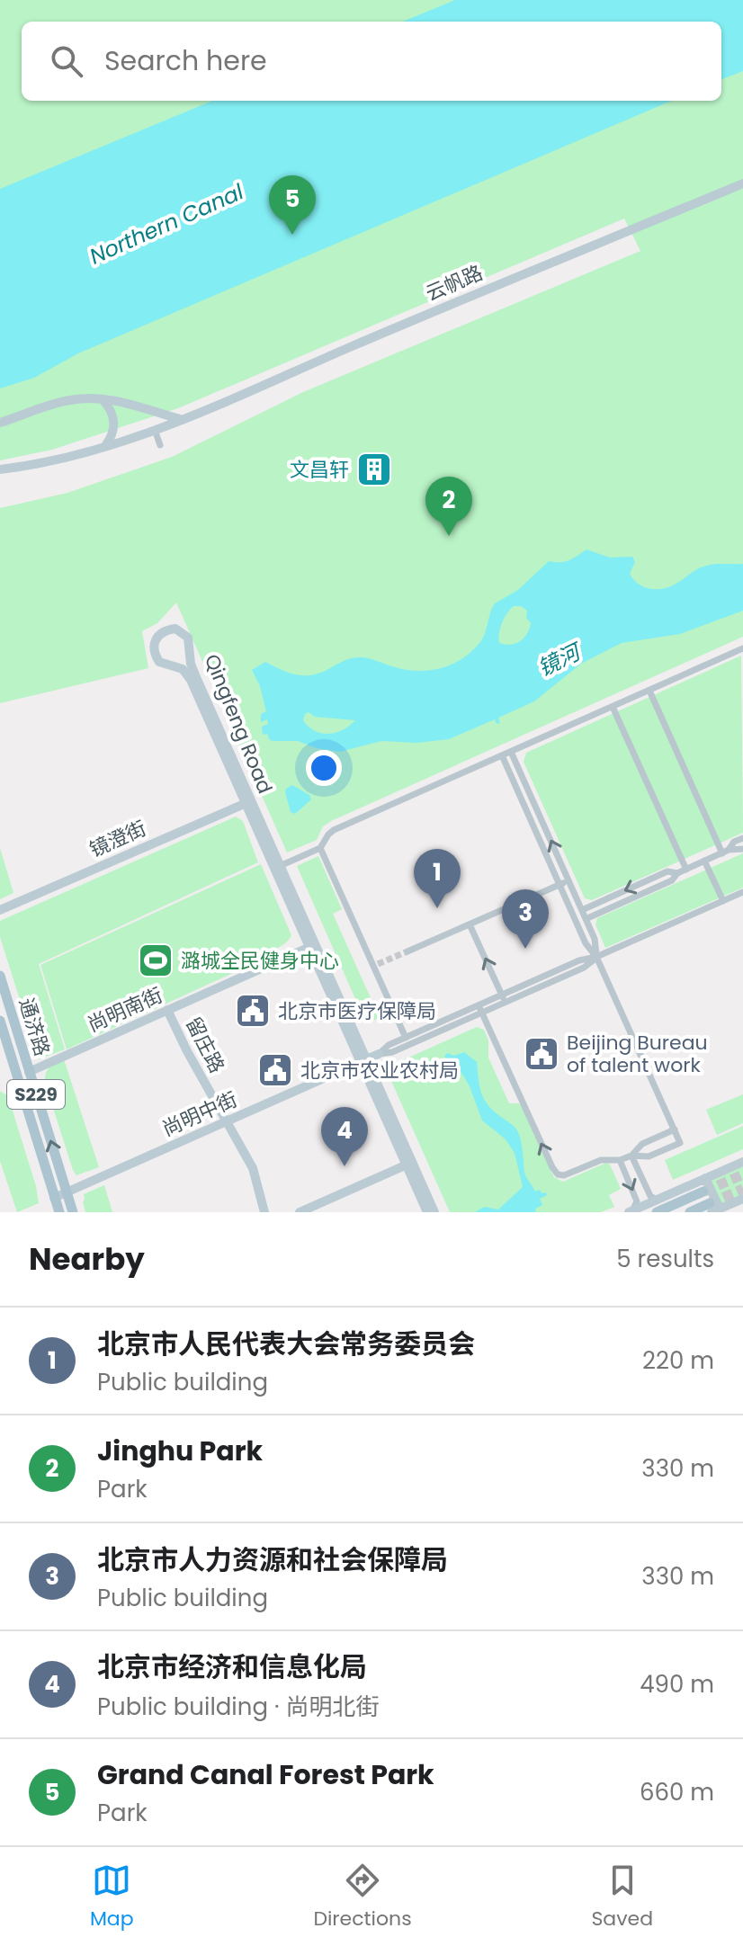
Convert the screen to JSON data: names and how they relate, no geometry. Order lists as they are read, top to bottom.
{
  "streets": {
    "main road": ["通济路", "S229"],
    "street": [
      "云帆路",
      "Qingfeng Road",
      "镜澄街",
      "尚明南街",
      "留庄路",
      "尚明中街"
    ]
  },
  "crossings": [
    ["Qingfeng Road", "镜澄街"],
    ["Qingfeng Road", "尚明南街"],
    ["Qingfeng Road", "尚明中街"],
    ["尚明南街", "通济路"],
    ["尚明南街", "留庄路"],
    ["通济路", "尚明中街"],
    ["留庄路", "尚明中街"]
  ],
  "water": ["Northern Canal", "镜河"],
  "places": {
    "building": ["文昌轩"],
    "sports": ["潞城全民健身中心"],
    "public building": ["北京市医疗保障局", "Beijing Bureau of talent work", "北京市农业农村局"]
  },
  "page": {
    "search": "Search here",
    "pins": [
      "5",
      "2",
      "1",
      "3",
      "4"
    ],
    "heading": ["Nearby", "5 results"],
    "list": [
      {
        "mark": "1",
        "name": "北京市人民代表大会常务委员会",
        "note": "Public building",
        "value": "220 m"
      },
      {
        "mark": "2",
        "name": "Jinghu Park",
        "note": "Park",
        "value": "330 m"
      },
      {
        "mark": "3",
        "name": "北京市人力资源和社会保障局",
        "note": "Public building",
        "value": "330 m"
      },
      {
        "mark": "4",
        "name": "北京市经济和信息化局",
        "note": "Public building · 尚明北街",
        "value": "490 m"
      },
      {
        "mark": "5",
        "name": "Grand Canal Forest Park",
        "note": "Park",
        "value": "660 m"
      }
    ],
    "nav": ["Map", "Directions", "Saved"]
  }
}
